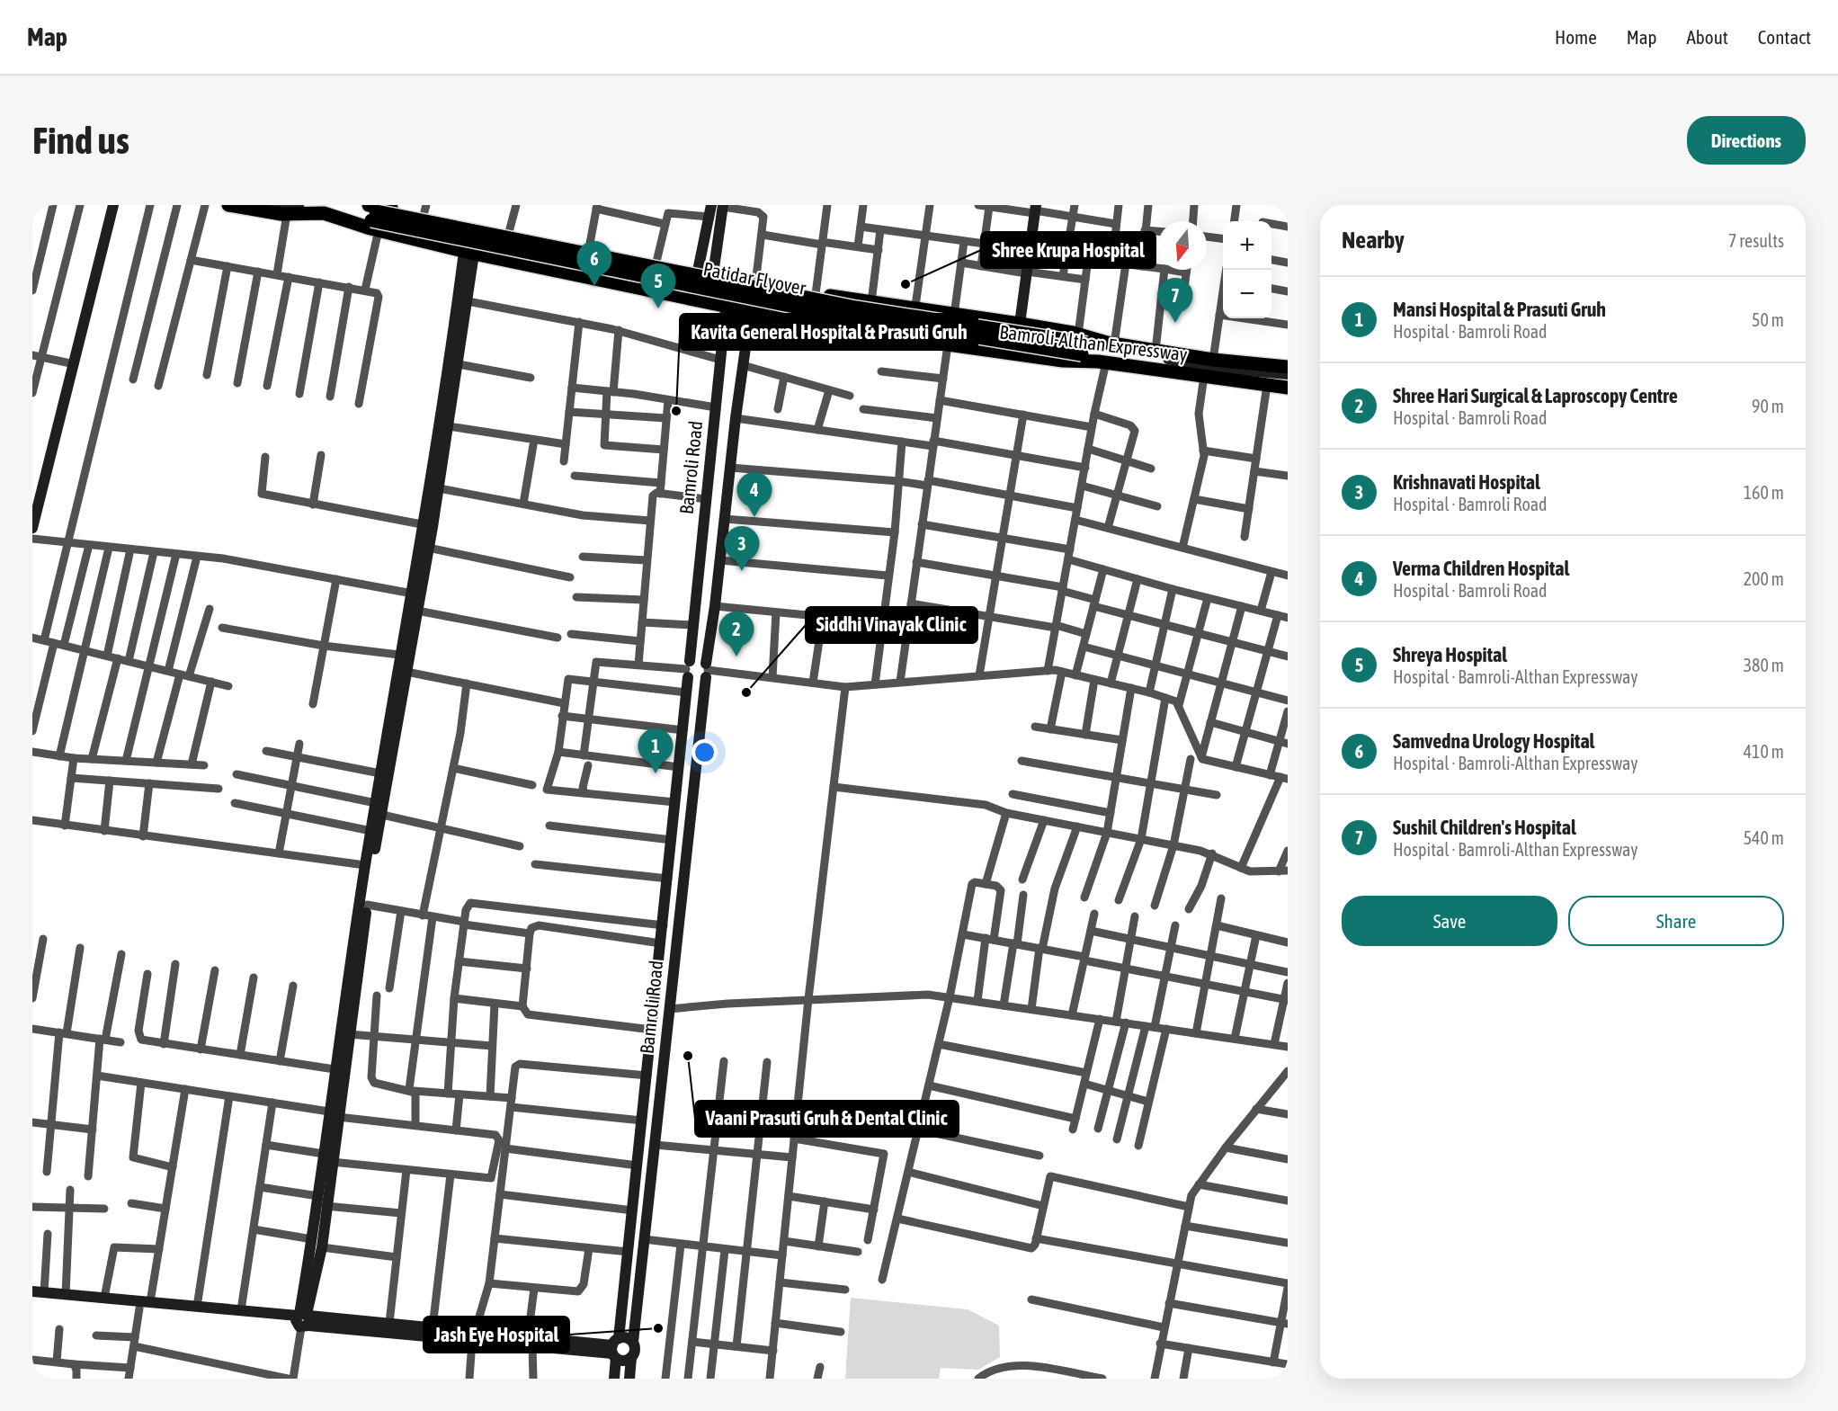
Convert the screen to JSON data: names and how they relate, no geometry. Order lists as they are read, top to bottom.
{
  "streets": {
    "main road": ["Patidar Flyover", "Bamroli-Althan Expressway"],
    "street": ["Bamroli Road"]
  },
  "crossings": [
    ["Patidar Flyover", "Bamroli-Althan Expressway"],
    ["Bamroli-Althan Expressway", "Bamroli Road"]
  ],
  "places": [
    "Shree Krupa Hospital",
    "Kavita General Hospital & Prasuti Gruh",
    "Siddhi Vinayak Clinic",
    "Vaani Prasuti Gruh & Dental Clinic",
    "Jash Eye Hospital"
  ],
  "north": "bottom",
  "page": {
    "header": "Map",
    "nav": [
      "Home",
      "Map",
      "About",
      "Contact"
    ],
    "buttons": [
      "Directions",
      ["Save", "Share"]
    ],
    "title": "Find us",
    "heading": ["Nearby", "7 results"],
    "map_buttons": ["+", "−"],
    "pins": [
      "6",
      "5",
      "7",
      "4",
      "3",
      "2",
      "1"
    ],
    "list": [
      {
        "mark": "1",
        "name": "Mansi Hospital & Prasuti Gruh",
        "note": "Hospital · Bamroli Road",
        "value": "50 m"
      },
      {
        "mark": "2",
        "name": "Shree Hari Surgical & Laproscopy Centre",
        "note": "Hospital · Bamroli Road",
        "value": "90 m"
      },
      {
        "mark": "3",
        "name": "Krishnavati Hospital",
        "note": "Hospital · Bamroli Road",
        "value": "160 m"
      },
      {
        "mark": "4",
        "name": "Verma Children Hospital",
        "note": "Hospital · Bamroli Road",
        "value": "200 m"
      },
      {
        "mark": "5",
        "name": "Shreya Hospital",
        "note": "Hospital · Bamroli-Althan Expressway",
        "value": "380 m"
      },
      {
        "mark": "6",
        "name": "Samvedna Urology Hospital",
        "note": "Hospital · Bamroli-Althan Expressway",
        "value": "410 m"
      },
      {
        "mark": "7",
        "name": "Sushil Children's Hospital",
        "note": "Hospital · Bamroli-Althan Expressway",
        "value": "540 m"
      }
    ]
  }
}
